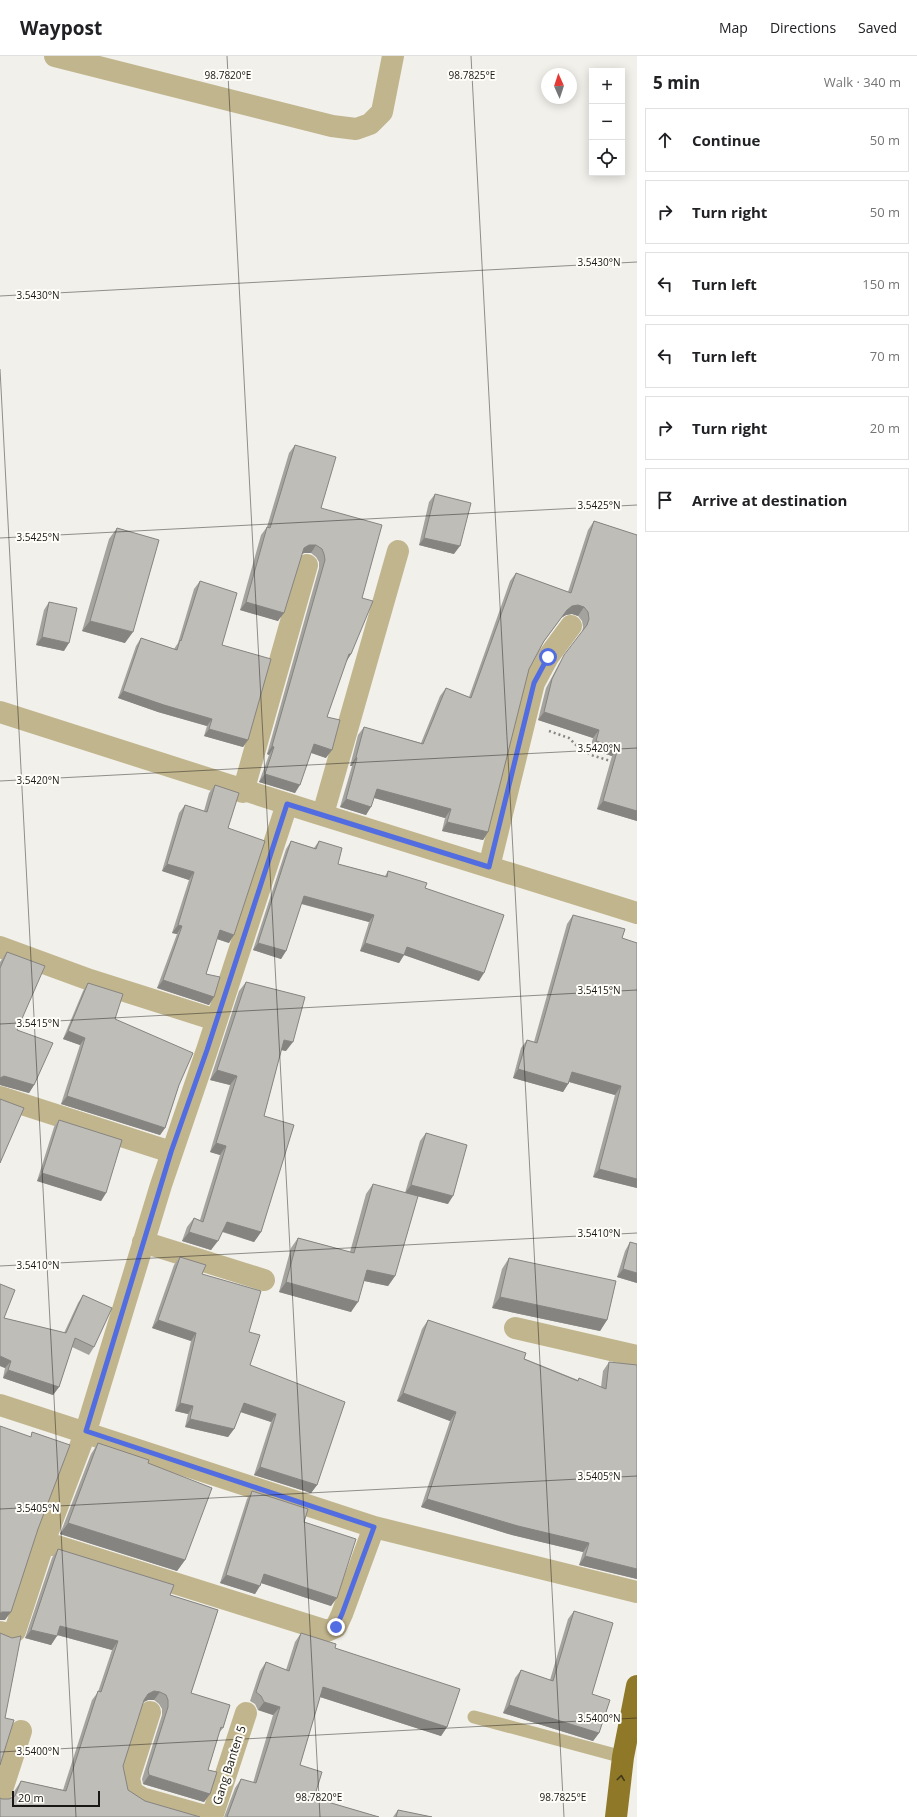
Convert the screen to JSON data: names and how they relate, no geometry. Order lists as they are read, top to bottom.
{
  "streets": {
    "street": ["Gang Banten 5"]
  },
  "scale_bar": "20 m",
  "north": "top",
  "page": {
    "header": "Waypost",
    "nav": ["Map", "Directions", "Saved"],
    "heading": ["5 min", "Walk · 340 m"],
    "map_buttons": ["+", "−"],
    "list": [
      ["Continue", "50 m"],
      ["Turn right", "50 m"],
      ["Turn left", "150 m"],
      ["Turn left", "70 m"],
      ["Turn right", "20 m"],
      "Arrive at destination"
    ],
    "scale": "20 m"
  },
  "coordinates": [
    "98.7820°E",
    "98.7825°E",
    "3.5430°N",
    "3.5425°N",
    "3.5420°N",
    "3.5415°N",
    "3.5410°N",
    "3.5405°N",
    "3.5400°N"
  ]
}
